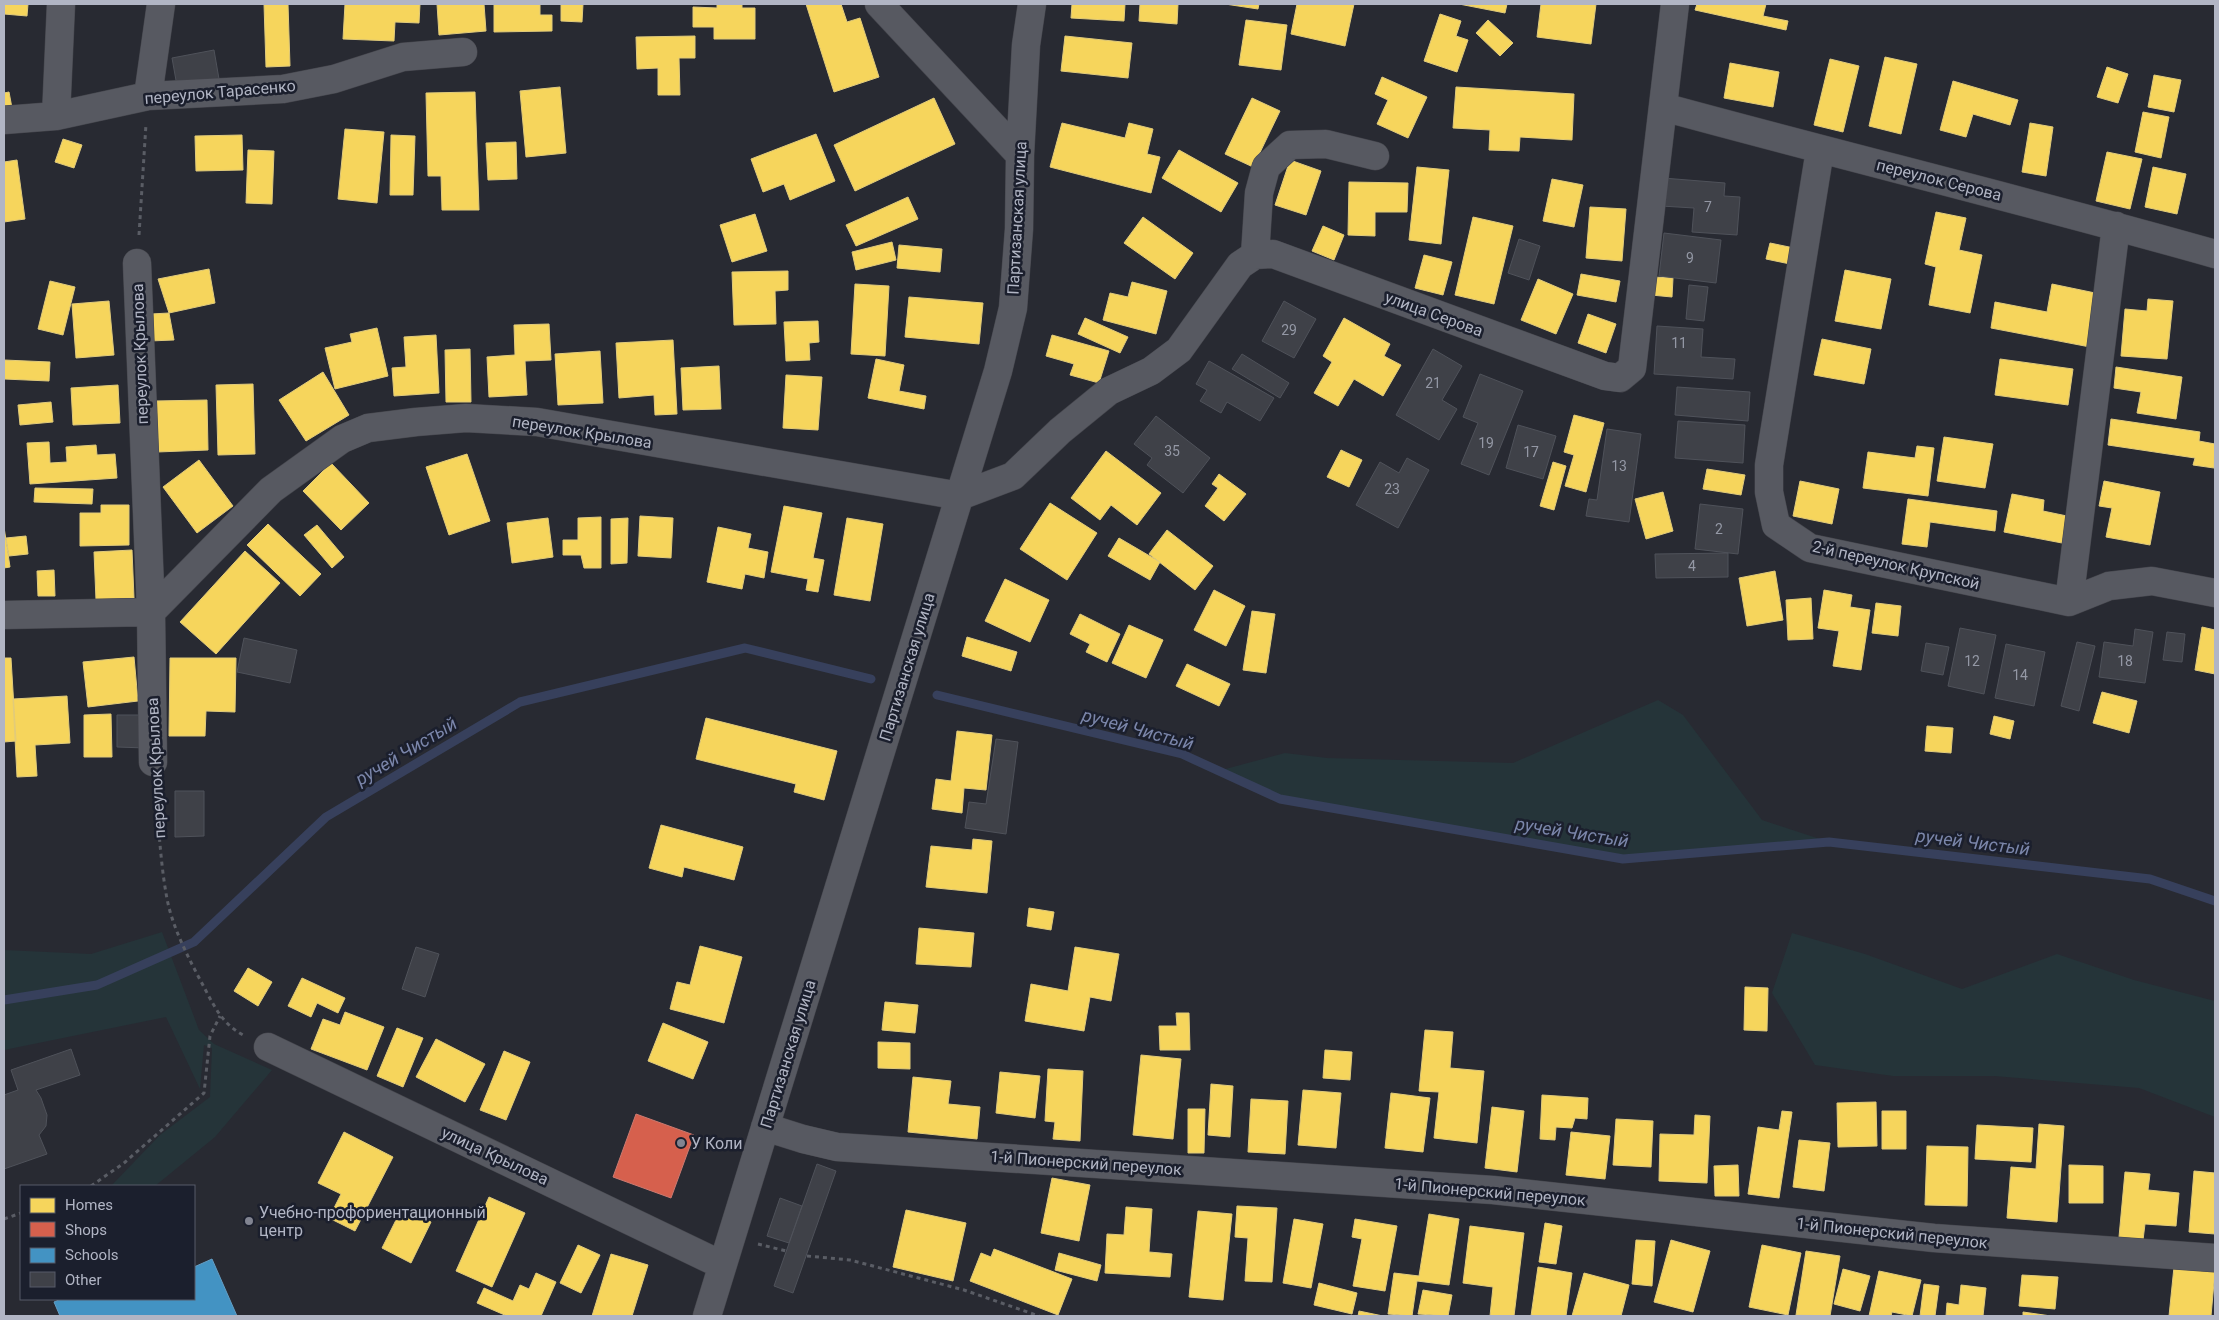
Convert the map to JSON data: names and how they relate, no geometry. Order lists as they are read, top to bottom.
{
  "streets": {
    "street": [
      "переулок Тарасенко",
      "переулок Серова",
      "Партизанская улица",
      "улица Серова",
      "переулок Крылова",
      "2-й переулок Крупской",
      "улица Крылова",
      "1-й Пионерский переулок"
    ]
  },
  "crossings": [
    ["переулок Тарасенко", "переулок Крылова"],
    ["переулок Серова", "улица Серова"],
    ["переулок Серова", "2-й переулок Крупской"],
    ["Партизанская улица", "переулок Крылова"],
    ["Партизанская улица", "улица Крылова"],
    ["Партизанская улица", "1-й Пионерский переулок"]
  ],
  "water": ["ручей Чистый"],
  "places": ["У Коли", "Учебно-профориентационный центр"],
  "house_numbers": [
    "7",
    "9",
    "29",
    "11",
    "21",
    "19",
    "35",
    "17",
    "13",
    "23",
    "2",
    "4",
    "12",
    "18",
    "14"
  ],
  "legend": [
    "Homes",
    "Shops",
    "Schools",
    "Other"
  ]
}
